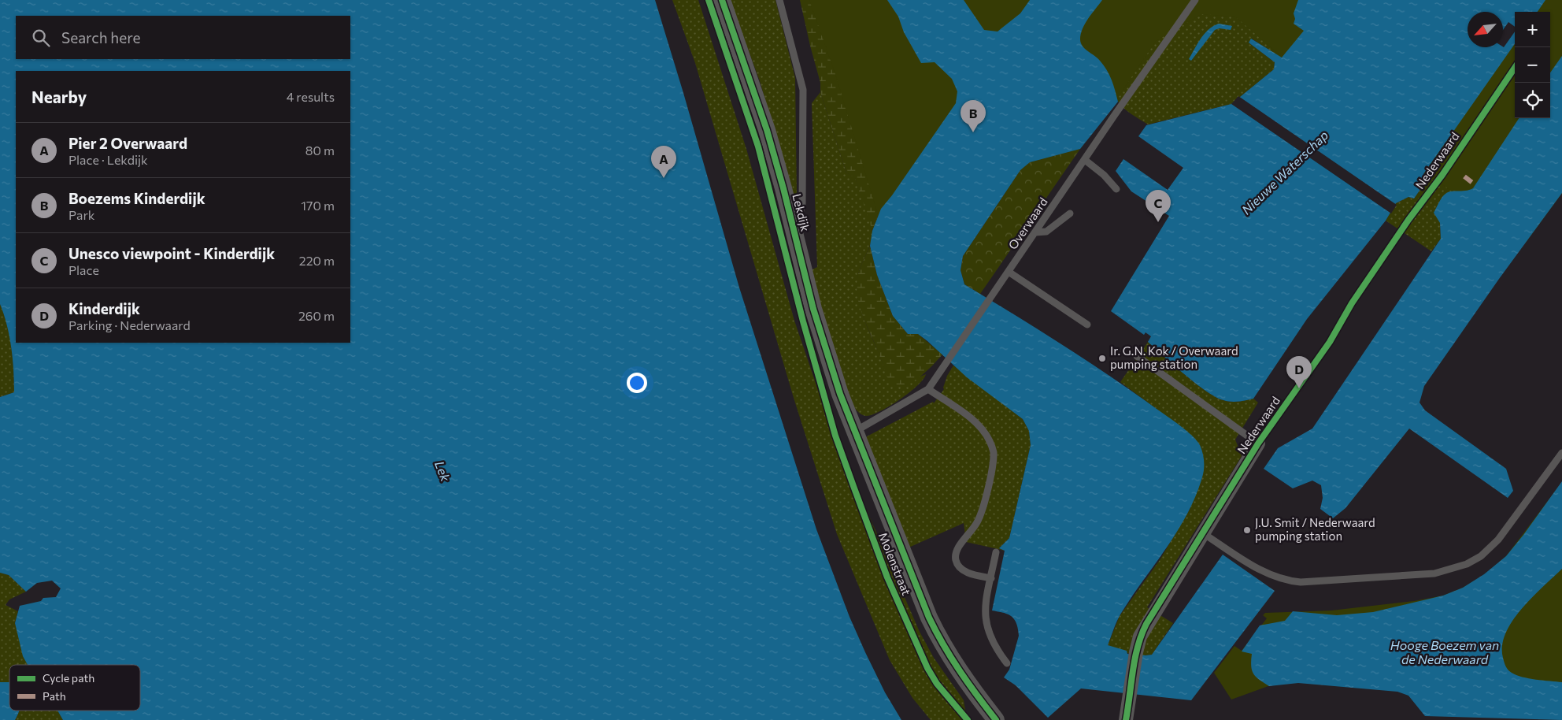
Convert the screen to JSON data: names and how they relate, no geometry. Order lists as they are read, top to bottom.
{
  "streets": {
    "street": ["Nederwaard", "Lekdijk", "Molenstraat"],
    "lane": ["Overwaard"]
  },
  "crossings": [
    ["Lekdijk", "Overwaard"],
    ["Lekdijk", "Molenstraat"],
    ["Overwaard", "Molenstraat"]
  ],
  "water": ["Nieuwe Waterschap", "Lek", "Hooge Boezem van de Nederwaard"],
  "places": ["Ir. G.N. Kok / Overwaard pumping station", "J.U. Smit / Nederwaard pumping station"],
  "legend": ["Cycle path", "Path"],
  "north": "bottom left",
  "page": {
    "map_buttons": ["+", "−"],
    "search": "Search here",
    "heading": ["Nearby", "4 results"],
    "pins": [
      "B",
      "A",
      "C",
      "D"
    ],
    "list": [
      {
        "mark": "A",
        "name": "Pier 2 Overwaard",
        "note": "Place · Lekdijk",
        "value": "80 m"
      },
      {
        "mark": "B",
        "name": "Boezems Kinderdijk",
        "note": "Park",
        "value": "170 m"
      },
      {
        "mark": "C",
        "name": "Unesco viewpoint - Kinderdijk",
        "note": "Place",
        "value": "220 m"
      },
      {
        "mark": "D",
        "name": "Kinderdijk",
        "note": "Parking · Nederwaard",
        "value": "260 m"
      }
    ]
  }
}
